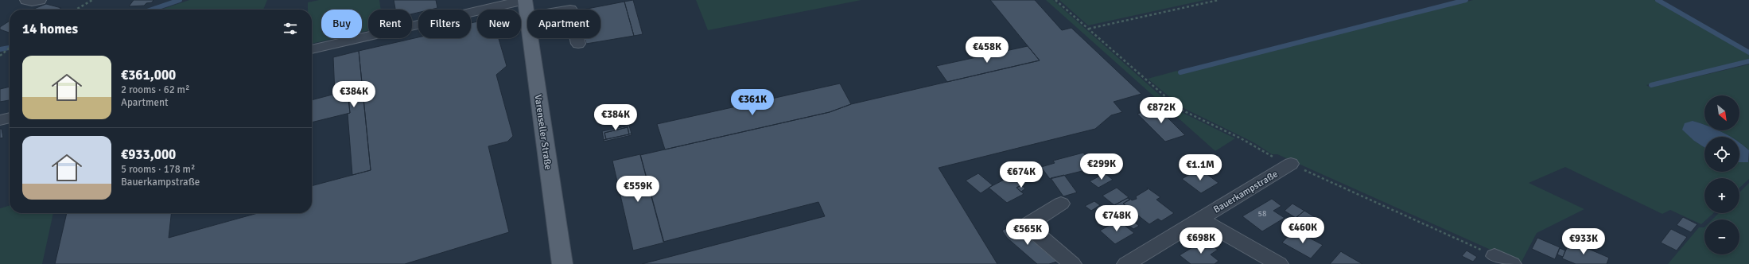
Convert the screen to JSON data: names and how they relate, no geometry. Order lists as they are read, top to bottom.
{
  "streets": {
    "main road": ["Varenseller Straße"],
    "street": ["Bauerkampstraße"]
  },
  "house_numbers": ["58"],
  "north": "bottom right",
  "page": {
    "chip": [
      "Buy",
      "Rent",
      "Filters",
      "New",
      "Apartment"
    ],
    "heading": "14 homes",
    "price": [
      "€458K",
      "€384K",
      "€361K",
      "€872K",
      "€384K",
      "€299K",
      "€1.1M",
      "€674K",
      "€559K",
      "€748K",
      "€460K",
      "€565K",
      "€698K",
      "€933K"
    ],
    "list": [
      {
        "name": "€361,000",
        "note": "2 rooms · 62 m² · Apartment"
      },
      {
        "name": "€933,000",
        "note": "5 rooms · 178 m² · Bauerkampstraße"
      }
    ],
    "map_buttons": ["+", "−"]
  }
}
